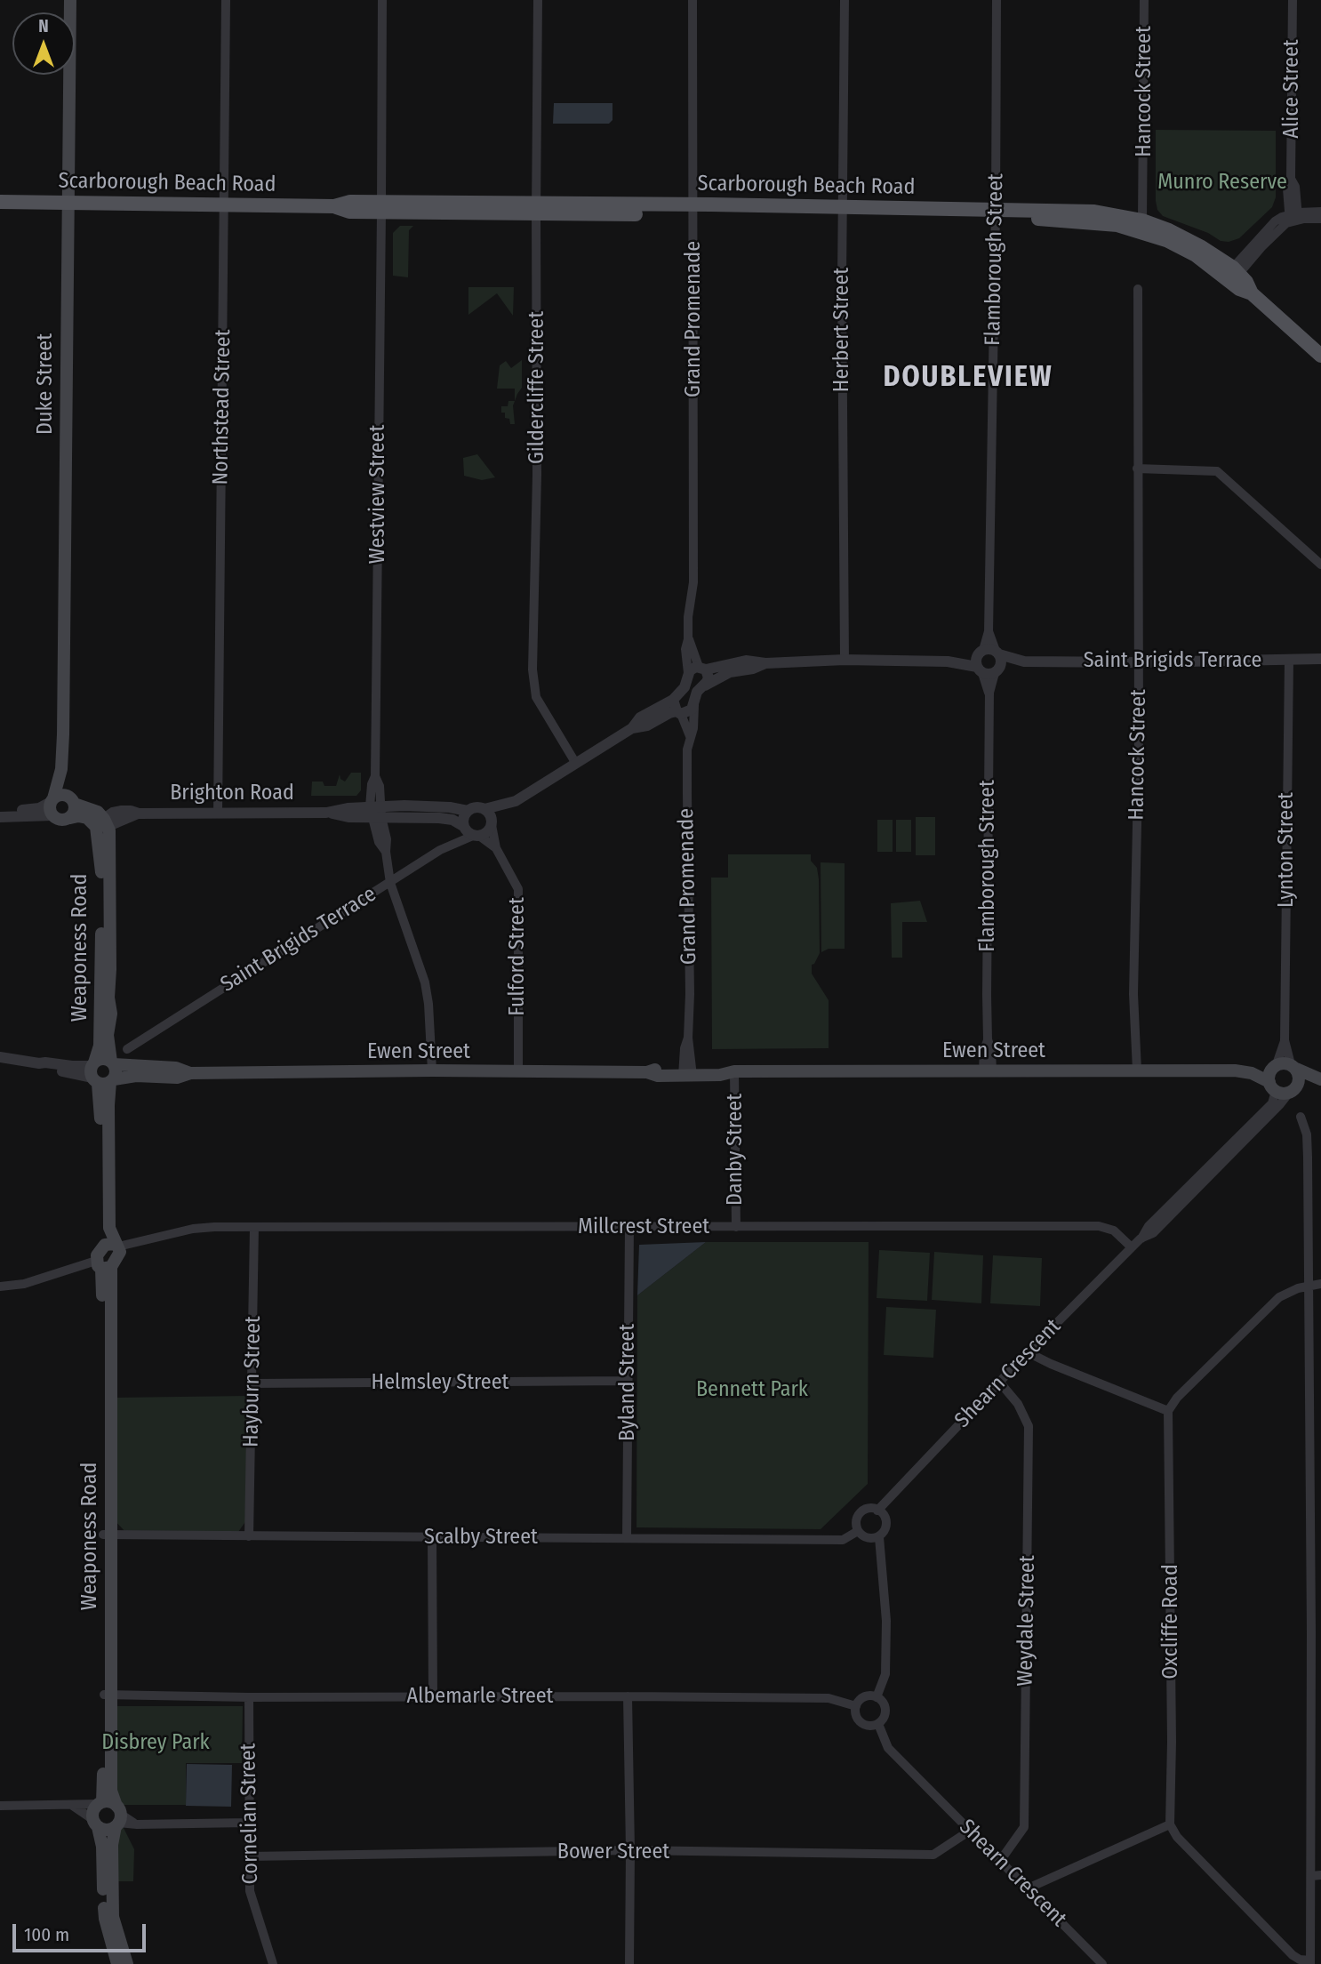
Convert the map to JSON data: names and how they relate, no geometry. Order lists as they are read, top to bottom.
{
  "streets": {
    "main road": [
      "Scarborough Beach Road",
      "Duke Street",
      "Weaponess Road",
      "Ewen Street"
    ],
    "street": [
      "Alice Street",
      "Hancock Street",
      "Flamborough Street",
      "Grand Promenade",
      "Herbert Street",
      "Gildercliffe Street",
      "Northstead Street",
      "Westview Street",
      "Saint Brigids Terrace",
      "Brighton Road",
      "Lynton Street",
      "Fulford Street",
      "Danby Street",
      "Millcrest Street",
      "Shearn Crescent",
      "Hayburn Street",
      "Helmsley Street",
      "Byland Street",
      "Scalby Street",
      "Weydale Street",
      "Oxcliffe Road",
      "Albemarle Street",
      "Cornelian Street",
      "Bower Street"
    ]
  },
  "crossings": [
    ["Hancock Street", "Scarborough Beach Road"],
    ["Hancock Street", "Saint Brigids Terrace"],
    ["Hancock Street", "Ewen Street"],
    ["Scarborough Beach Road", "Flamborough Street"],
    ["Scarborough Beach Road", "Grand Promenade"],
    ["Scarborough Beach Road", "Herbert Street"],
    ["Scarborough Beach Road", "Duke Street"],
    ["Scarborough Beach Road", "Gildercliffe Street"],
    ["Scarborough Beach Road", "Northstead Street"],
    ["Scarborough Beach Road", "Westview Street"],
    ["Flamborough Street", "Saint Brigids Terrace"],
    ["Flamborough Street", "Ewen Street"],
    ["Grand Promenade", "Ewen Street"],
    ["Northstead Street", "Brighton Road"],
    ["Westview Street", "Saint Brigids Terrace"],
    ["Westview Street", "Brighton Road"],
    ["Westview Street", "Ewen Street"],
    ["Saint Brigids Terrace", "Brighton Road"],
    ["Saint Brigids Terrace", "Lynton Street"],
    ["Saint Brigids Terrace", "Fulford Street"],
    ["Brighton Road", "Weaponess Road"],
    ["Brighton Road", "Fulford Street"],
    ["Lynton Street", "Ewen Street"],
    ["Lynton Street", "Shearn Crescent"],
    ["Weaponess Road", "Ewen Street"],
    ["Weaponess Road", "Millcrest Street"],
    ["Weaponess Road", "Scalby Street"],
    ["Weaponess Road", "Albemarle Street"],
    ["Fulford Street", "Ewen Street"],
    ["Ewen Street", "Danby Street"],
    ["Ewen Street", "Shearn Crescent"],
    ["Danby Street", "Millcrest Street"],
    ["Millcrest Street", "Shearn Crescent"],
    ["Millcrest Street", "Hayburn Street"],
    ["Millcrest Street", "Byland Street"],
    ["Shearn Crescent", "Scalby Street"],
    ["Shearn Crescent", "Weydale Street"],
    ["Shearn Crescent", "Albemarle Street"],
    ["Shearn Crescent", "Bower Street"],
    ["Hayburn Street", "Helmsley Street"],
    ["Hayburn Street", "Scalby Street"],
    ["Helmsley Street", "Byland Street"],
    ["Byland Street", "Scalby Street"],
    ["Albemarle Street", "Cornelian Street"],
    ["Cornelian Street", "Bower Street"]
  ],
  "districts": ["DOUBLEVIEW"],
  "parks": ["Munro Reserve", "Bennett Park", "Disbrey Park"],
  "scale_bar": "100 m",
  "north": "top"
}
